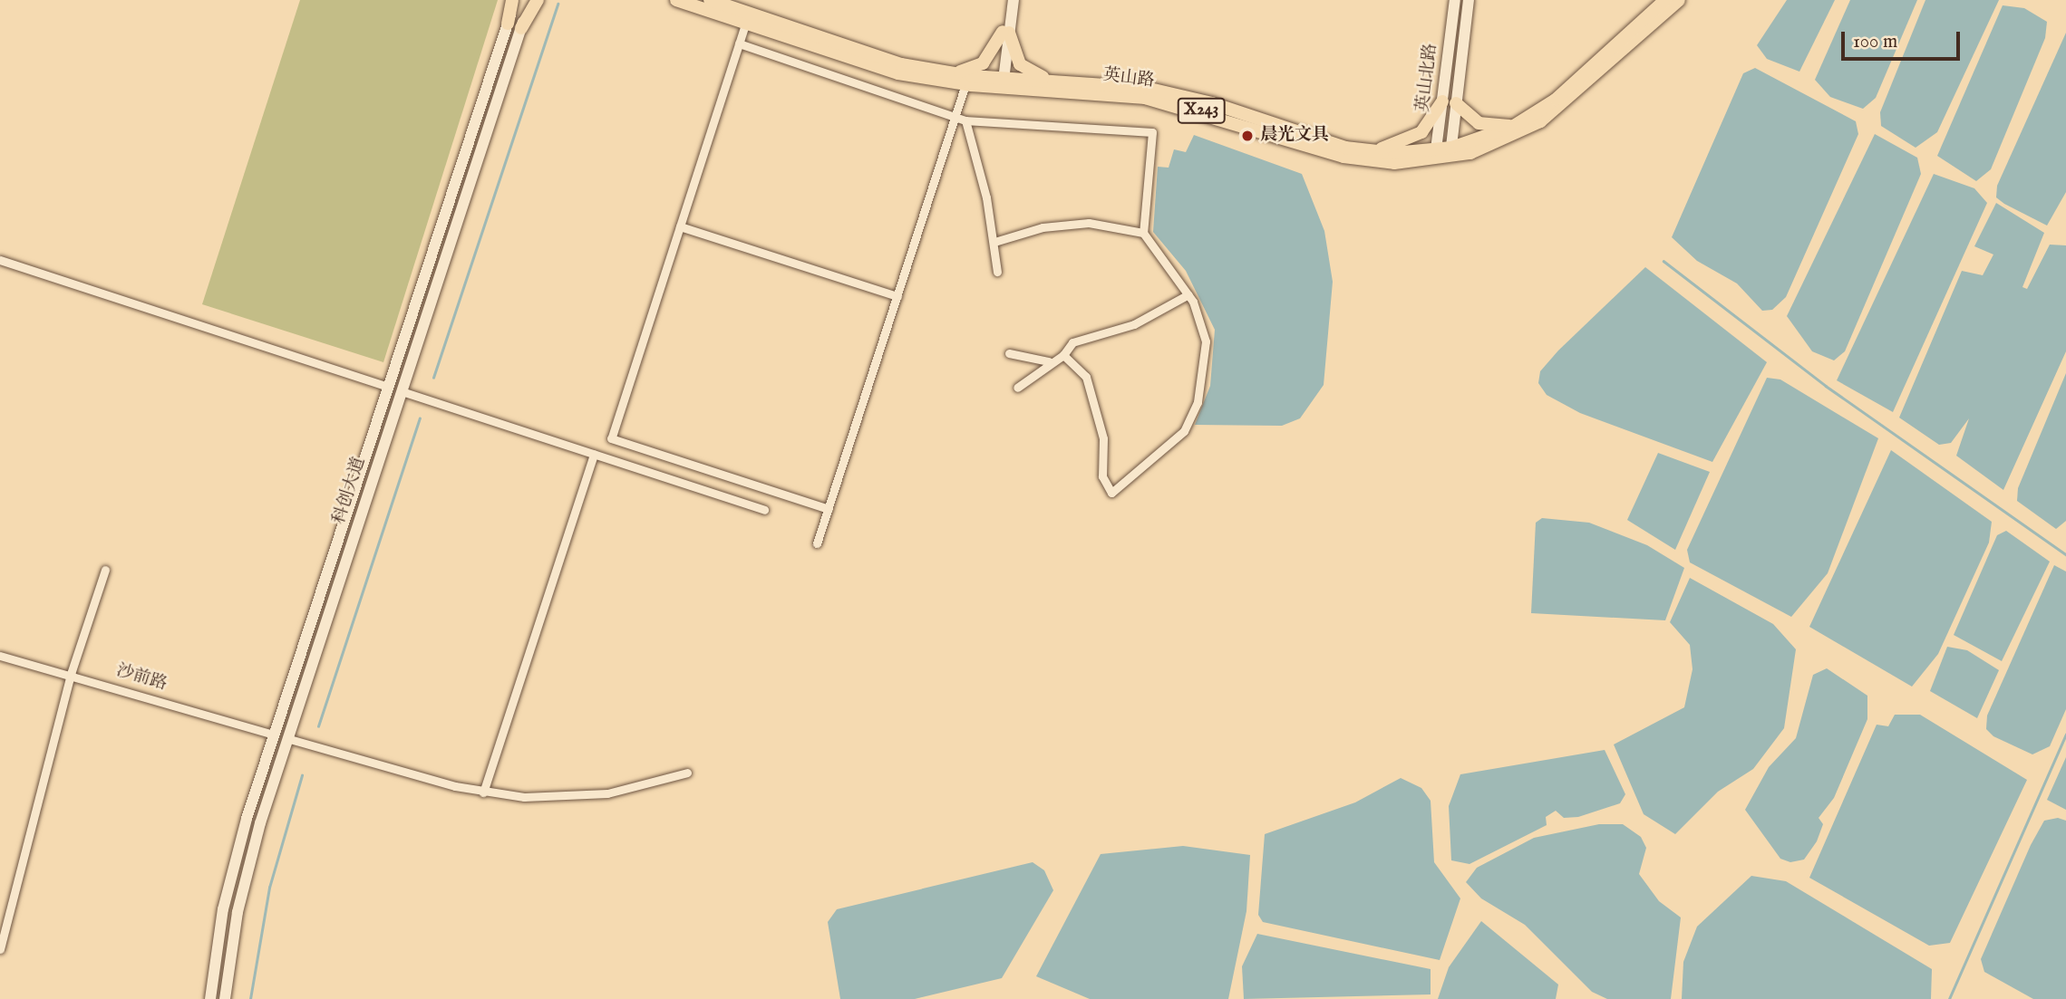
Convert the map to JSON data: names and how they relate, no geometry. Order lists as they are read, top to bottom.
{
  "streets": {
    "main road": [
      "英山北路",
      "英山路",
      "X243",
      "科创大道"
    ],
    "street": ["沙前路"]
  },
  "crossings": [
    ["英山北路", "英山路"],
    ["科创大道", "沙前路"]
  ],
  "places": ["晨光文具"],
  "scale_bar": "100 m"
}
